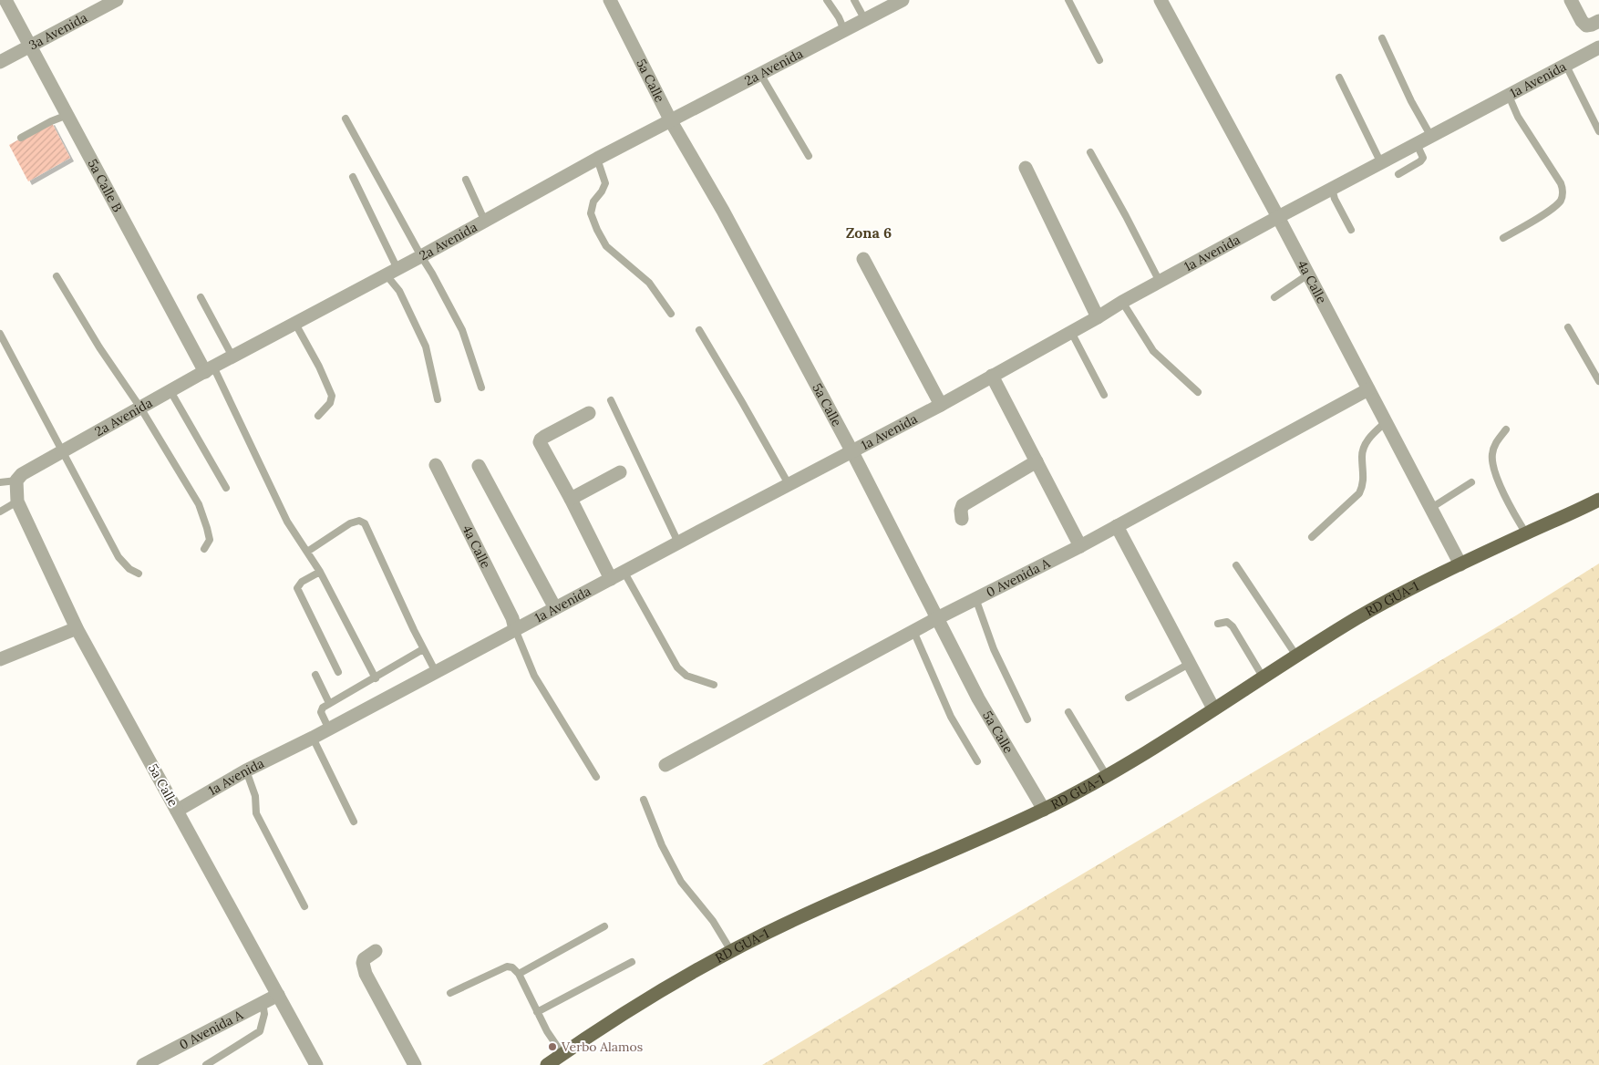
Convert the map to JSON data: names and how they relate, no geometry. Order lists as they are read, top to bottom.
{
  "streets": {
    "main road": ["RD GUA-1"],
    "street": [
      "3a Avenida",
      "2a Avenida",
      "1a Avenida",
      "5a Calle",
      "5a Calle B",
      "4a Calle",
      "0 Avenida A"
    ]
  },
  "crossings": [
    ["3a Avenida", "5a Calle B"],
    ["2a Avenida", "5a Calle"],
    ["2a Avenida", "5a Calle B"],
    ["1a Avenida", "5a Calle"],
    ["1a Avenida", "4a Calle"],
    ["5a Calle", "0 Avenida A"],
    ["5a Calle", "RD GUA-1"],
    ["4a Calle", "0 Avenida A"],
    ["4a Calle", "RD GUA-1"]
  ],
  "districts": ["Zona 6"],
  "places": ["Verbo Alamos"]
}
